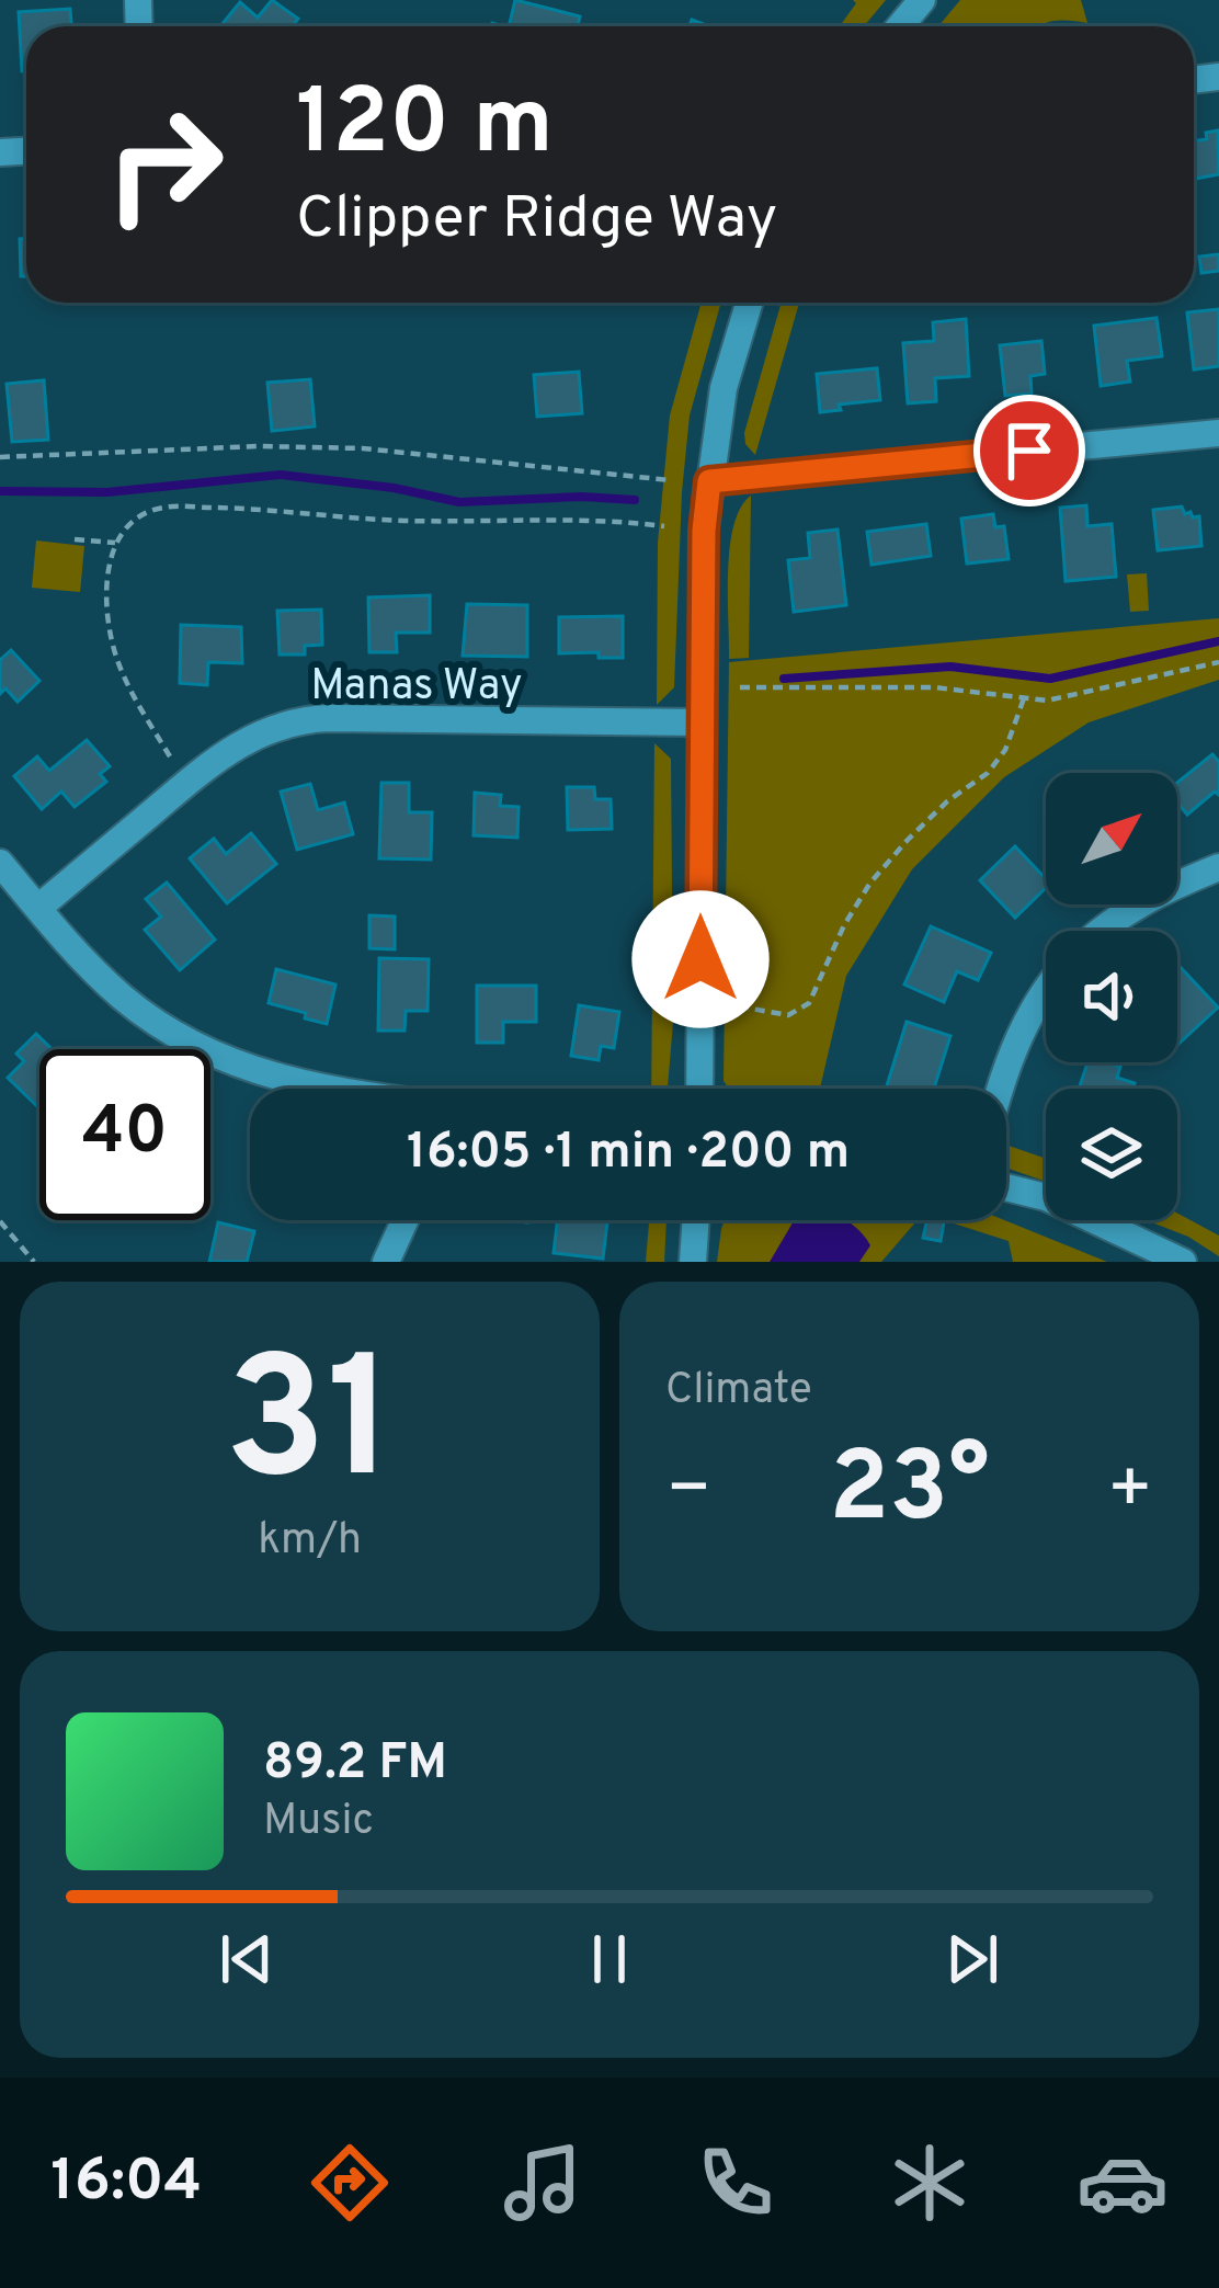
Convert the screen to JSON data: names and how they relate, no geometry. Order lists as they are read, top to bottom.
{
  "streets": {
    "street": ["Manas Way"]
  },
  "north": "top right",
  "page": {
    "turn": ["120 m", "Clipper Ridge Way"],
    "limit": "40",
    "trip": "16:05 · 1 min · 200 m",
    "tile": [
      ["31", "km/h"],
      "Climate"
    ],
    "heat": ["−", "23°", "+"],
    "song": ["89.2 FM", "Music"],
    "tabs": "16:04"
  }
}
